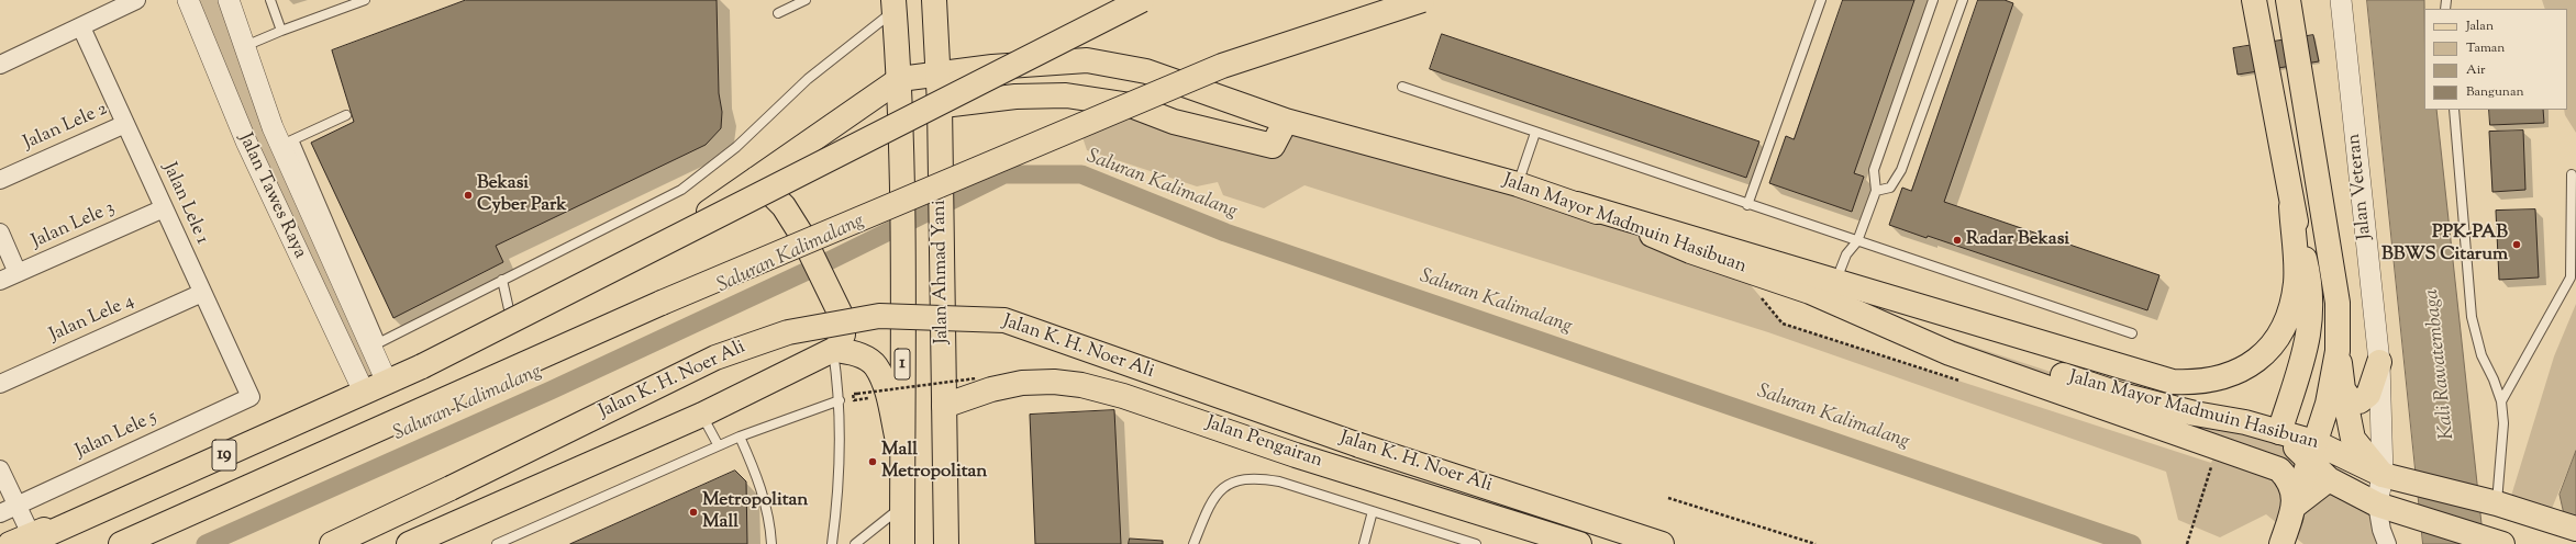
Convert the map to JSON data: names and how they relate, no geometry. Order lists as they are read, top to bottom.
{
  "streets": {
    "main road": [
      "Jalan Mayor Madmuin Hasibuan",
      "Jalan Ahmad Yani",
      "Jalan K. H. Noer Ali",
      "1",
      "Jalan Pengairan",
      "19"
    ],
    "street": [
      "Jalan Lele 2",
      "Jalan Veteran",
      "Jalan Tawes Raya",
      "Jalan Lele 1",
      "Jalan Lele 3",
      "Jalan Lele 4",
      "Jalan Lele 5"
    ]
  },
  "crossings": [
    ["Jalan Lele 2", "Jalan Lele 1"],
    ["Jalan Veteran", "Jalan Mayor Madmuin Hasibuan"],
    ["Jalan Lele 1", "Jalan Lele 3"],
    ["Jalan Lele 1", "Jalan Lele 4"],
    ["Jalan Lele 1", "Jalan Lele 5"],
    ["Jalan Mayor Madmuin Hasibuan", "Jalan Ahmad Yani"],
    ["Jalan Ahmad Yani", "Jalan Pengairan"]
  ],
  "water": ["Saluran Kalimalang", "Kali Rawatembaga"],
  "places": [
    "Bekasi Cyber Park",
    "Radar Bekasi",
    "PPK-PAB BBWS Citarum",
    "Mall Metropolitan",
    "Metropolitan Mall"
  ],
  "legend": [
    "Jalan",
    "Taman",
    "Air",
    "Bangunan"
  ]
}
